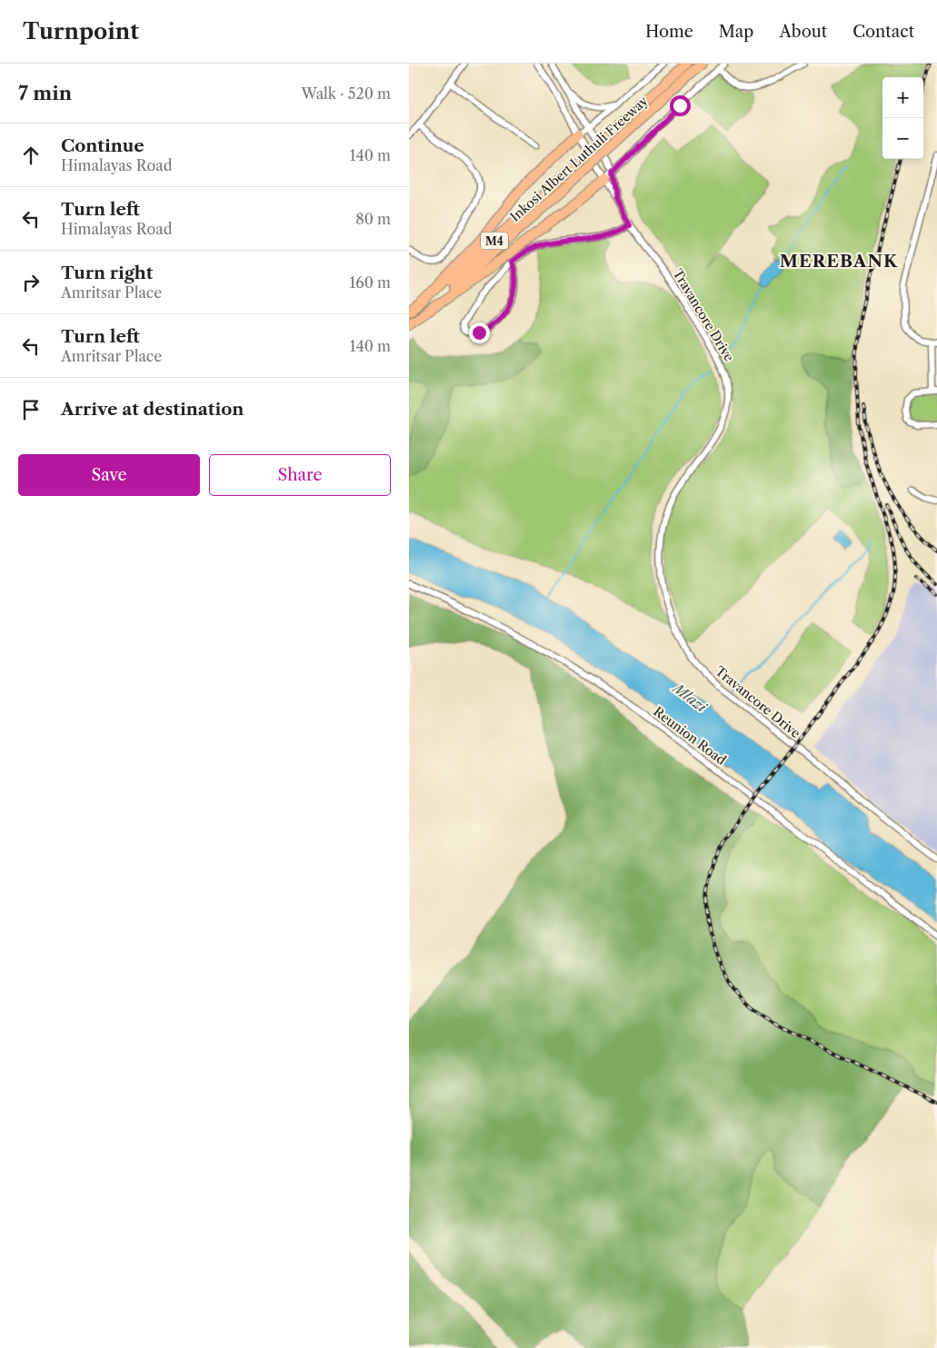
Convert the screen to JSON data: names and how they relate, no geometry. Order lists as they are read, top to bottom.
{
  "streets": {
    "highway": ["Inkosi Albert Luthuli Freeway", "M4"],
    "street": ["Travancore Drive", "Reunion Road"]
  },
  "districts": ["MEREBANK"],
  "water": ["Mlazi"],
  "page": {
    "header": "Turnpoint",
    "nav": [
      "Home",
      "Map",
      "About",
      "Contact"
    ],
    "heading": ["7 min", "Walk · 520 m"],
    "map_buttons": ["+", "−"],
    "list": [
      ["Continue", "Himalayas Road", "140 m"],
      ["Turn left", "Himalayas Road", "80 m"],
      ["Turn right", "Amritsar Place", "160 m"],
      ["Turn left", "Amritsar Place", "140 m"],
      "Arrive at destination"
    ],
    "buttons": ["Save", "Share"]
  }
}
